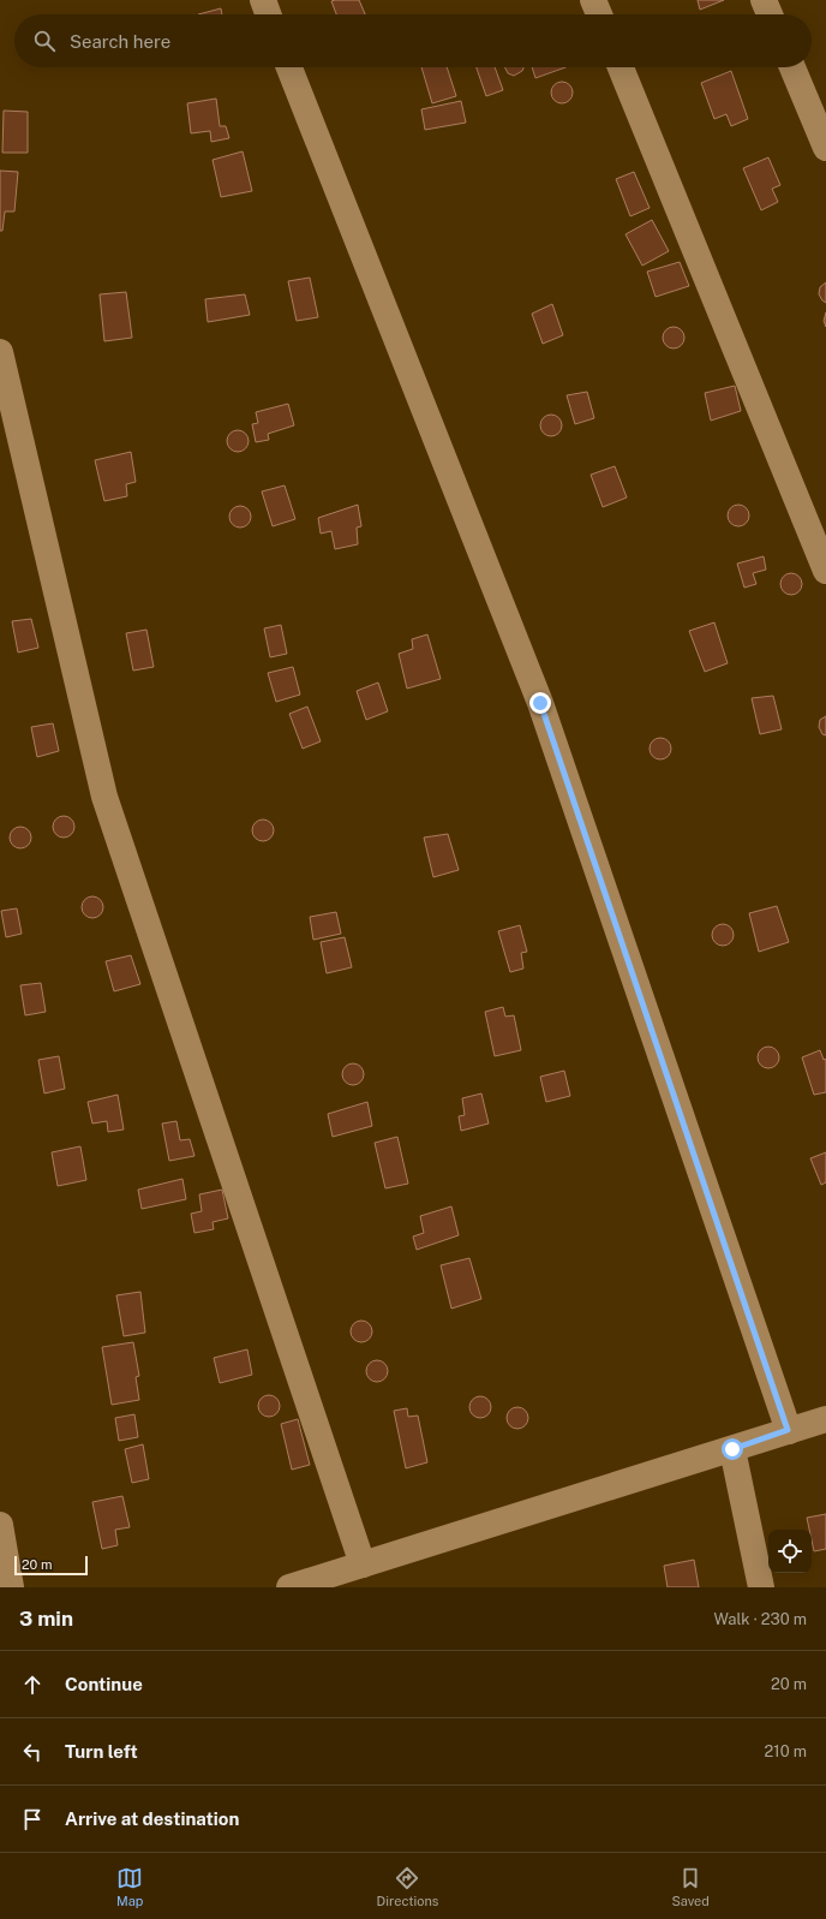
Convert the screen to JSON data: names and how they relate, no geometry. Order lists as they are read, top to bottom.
{
  "scale_bar": "20 m",
  "page": {
    "search": "Search here",
    "scale": "20 m",
    "heading": ["3 min", "Walk · 230 m"],
    "list": [
      ["Continue", "20 m"],
      ["Turn left", "210 m"],
      "Arrive at destination"
    ],
    "nav": ["Map", "Directions", "Saved"]
  }
}
